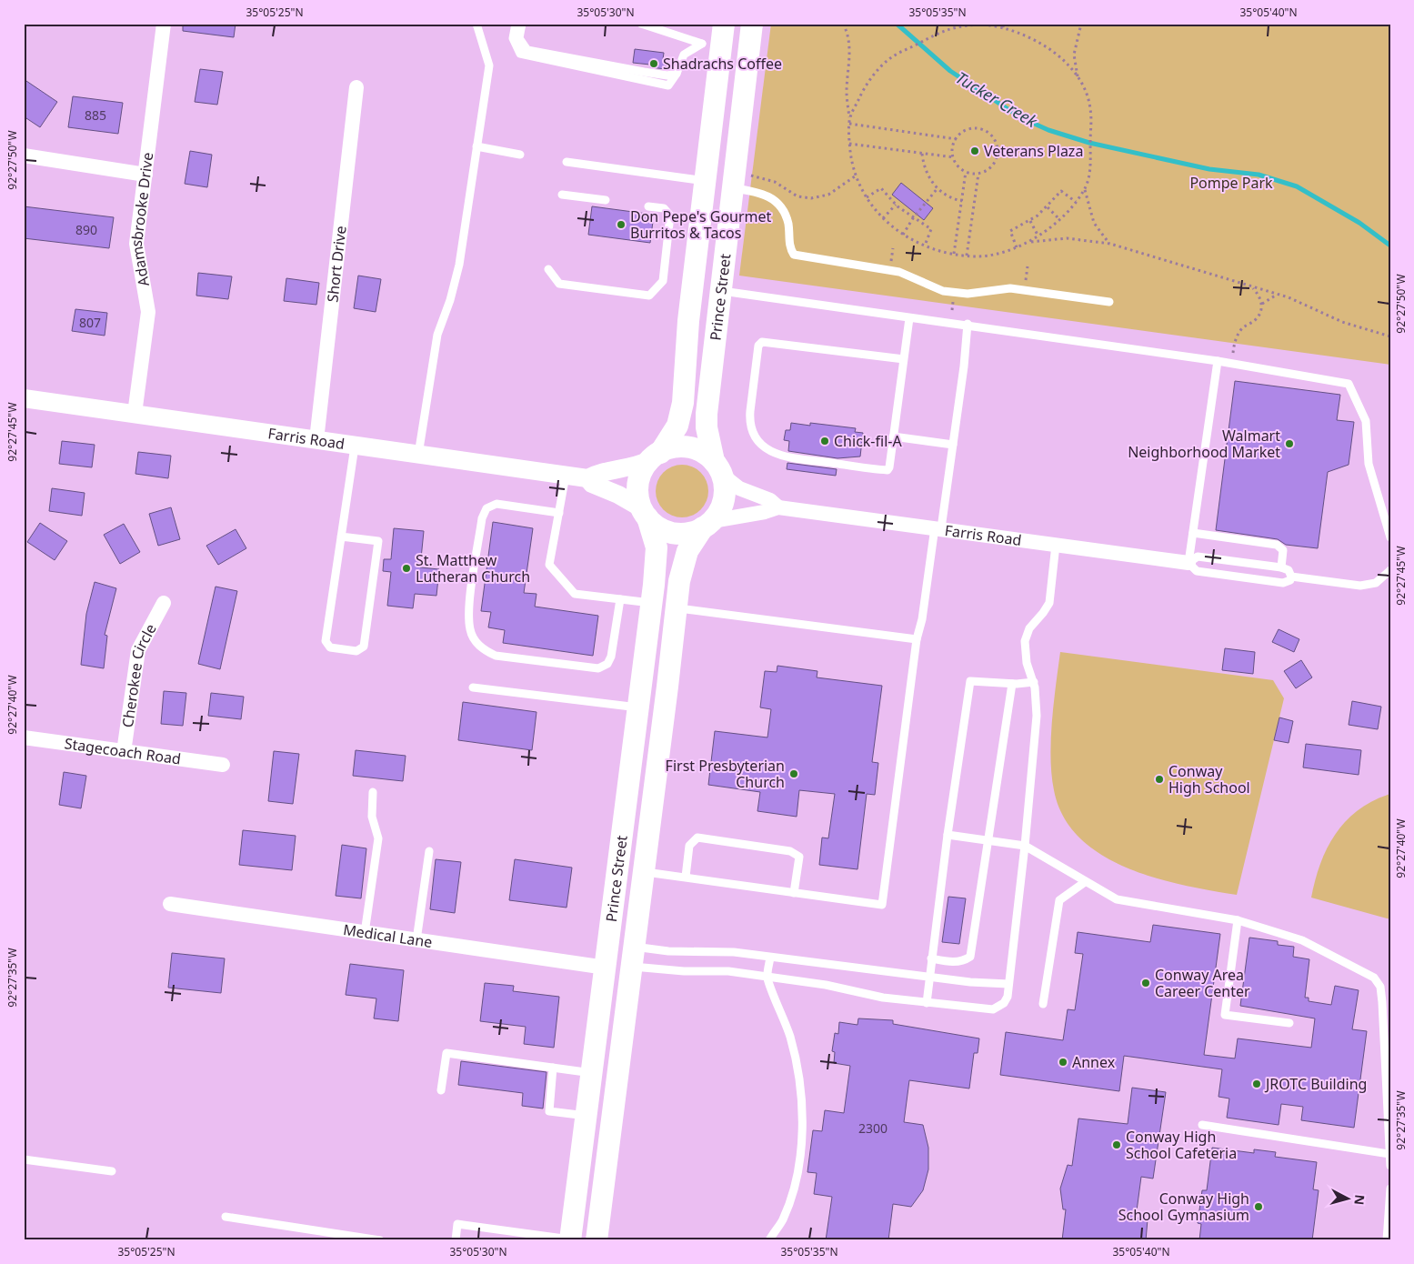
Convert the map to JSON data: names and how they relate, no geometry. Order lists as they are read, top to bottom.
{
  "streets": {
    "main road": ["Prince Street"],
    "street": [
      "Adamsbrooke Drive",
      "Short Drive",
      "Farris Road",
      "Cherokee Circle",
      "Stagecoach Road",
      "Medical Lane"
    ]
  },
  "crossings": [
    ["Adamsbrooke Drive", "Farris Road"],
    ["Short Drive", "Farris Road"],
    ["Prince Street", "Farris Road"],
    ["Prince Street", "Medical Lane"],
    ["Cherokee Circle", "Stagecoach Road"]
  ],
  "water": ["Tucker Creek"],
  "parks": ["Pompe Park"],
  "places": [
    "Shadrachs Coffee",
    "Veterans Plaza",
    "Don Pepe's Gourmet Burritos & Tacos",
    "Chick-fil-A",
    "Walmart Neighborhood Market",
    "St. Matthew Lutheran Church",
    "First Presbyterian Church",
    "Conway High School",
    "Conway Area Career Center",
    "Annex",
    "JROTC Building",
    "Conway High School Cafeteria",
    "Conway High School Gymnasium"
  ],
  "house_numbers": [
    "885",
    "890",
    "807",
    "2300"
  ],
  "north": "right",
  "coordinates": [
    "35°05'25\"N",
    "35°05'30\"N",
    "35°05'35\"N",
    "35°05'40\"N",
    "92°27'50\"W",
    "92°27'45\"W",
    "92°27'40\"W",
    "92°27'35\"W"
  ]
}
